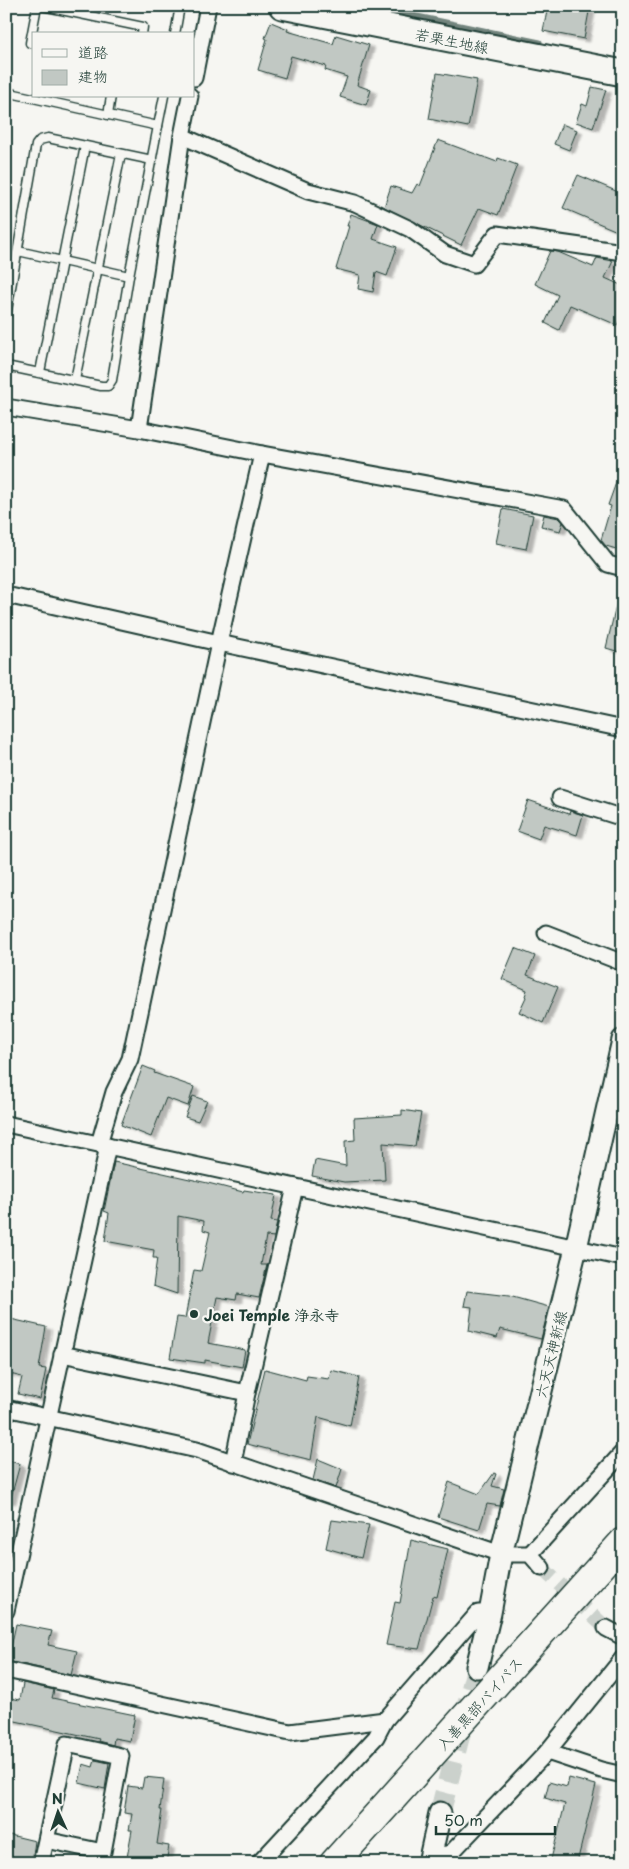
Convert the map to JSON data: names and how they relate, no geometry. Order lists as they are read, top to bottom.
{
  "streets": {
    "highway": ["入善黒部バイパス"],
    "main road": ["若栗生地線", "六天天神新線"]
  },
  "places": ["Joei Temple 浄永寺"],
  "legend": ["道路", "建物"],
  "scale_bar": "50 m",
  "north": "top"
}
